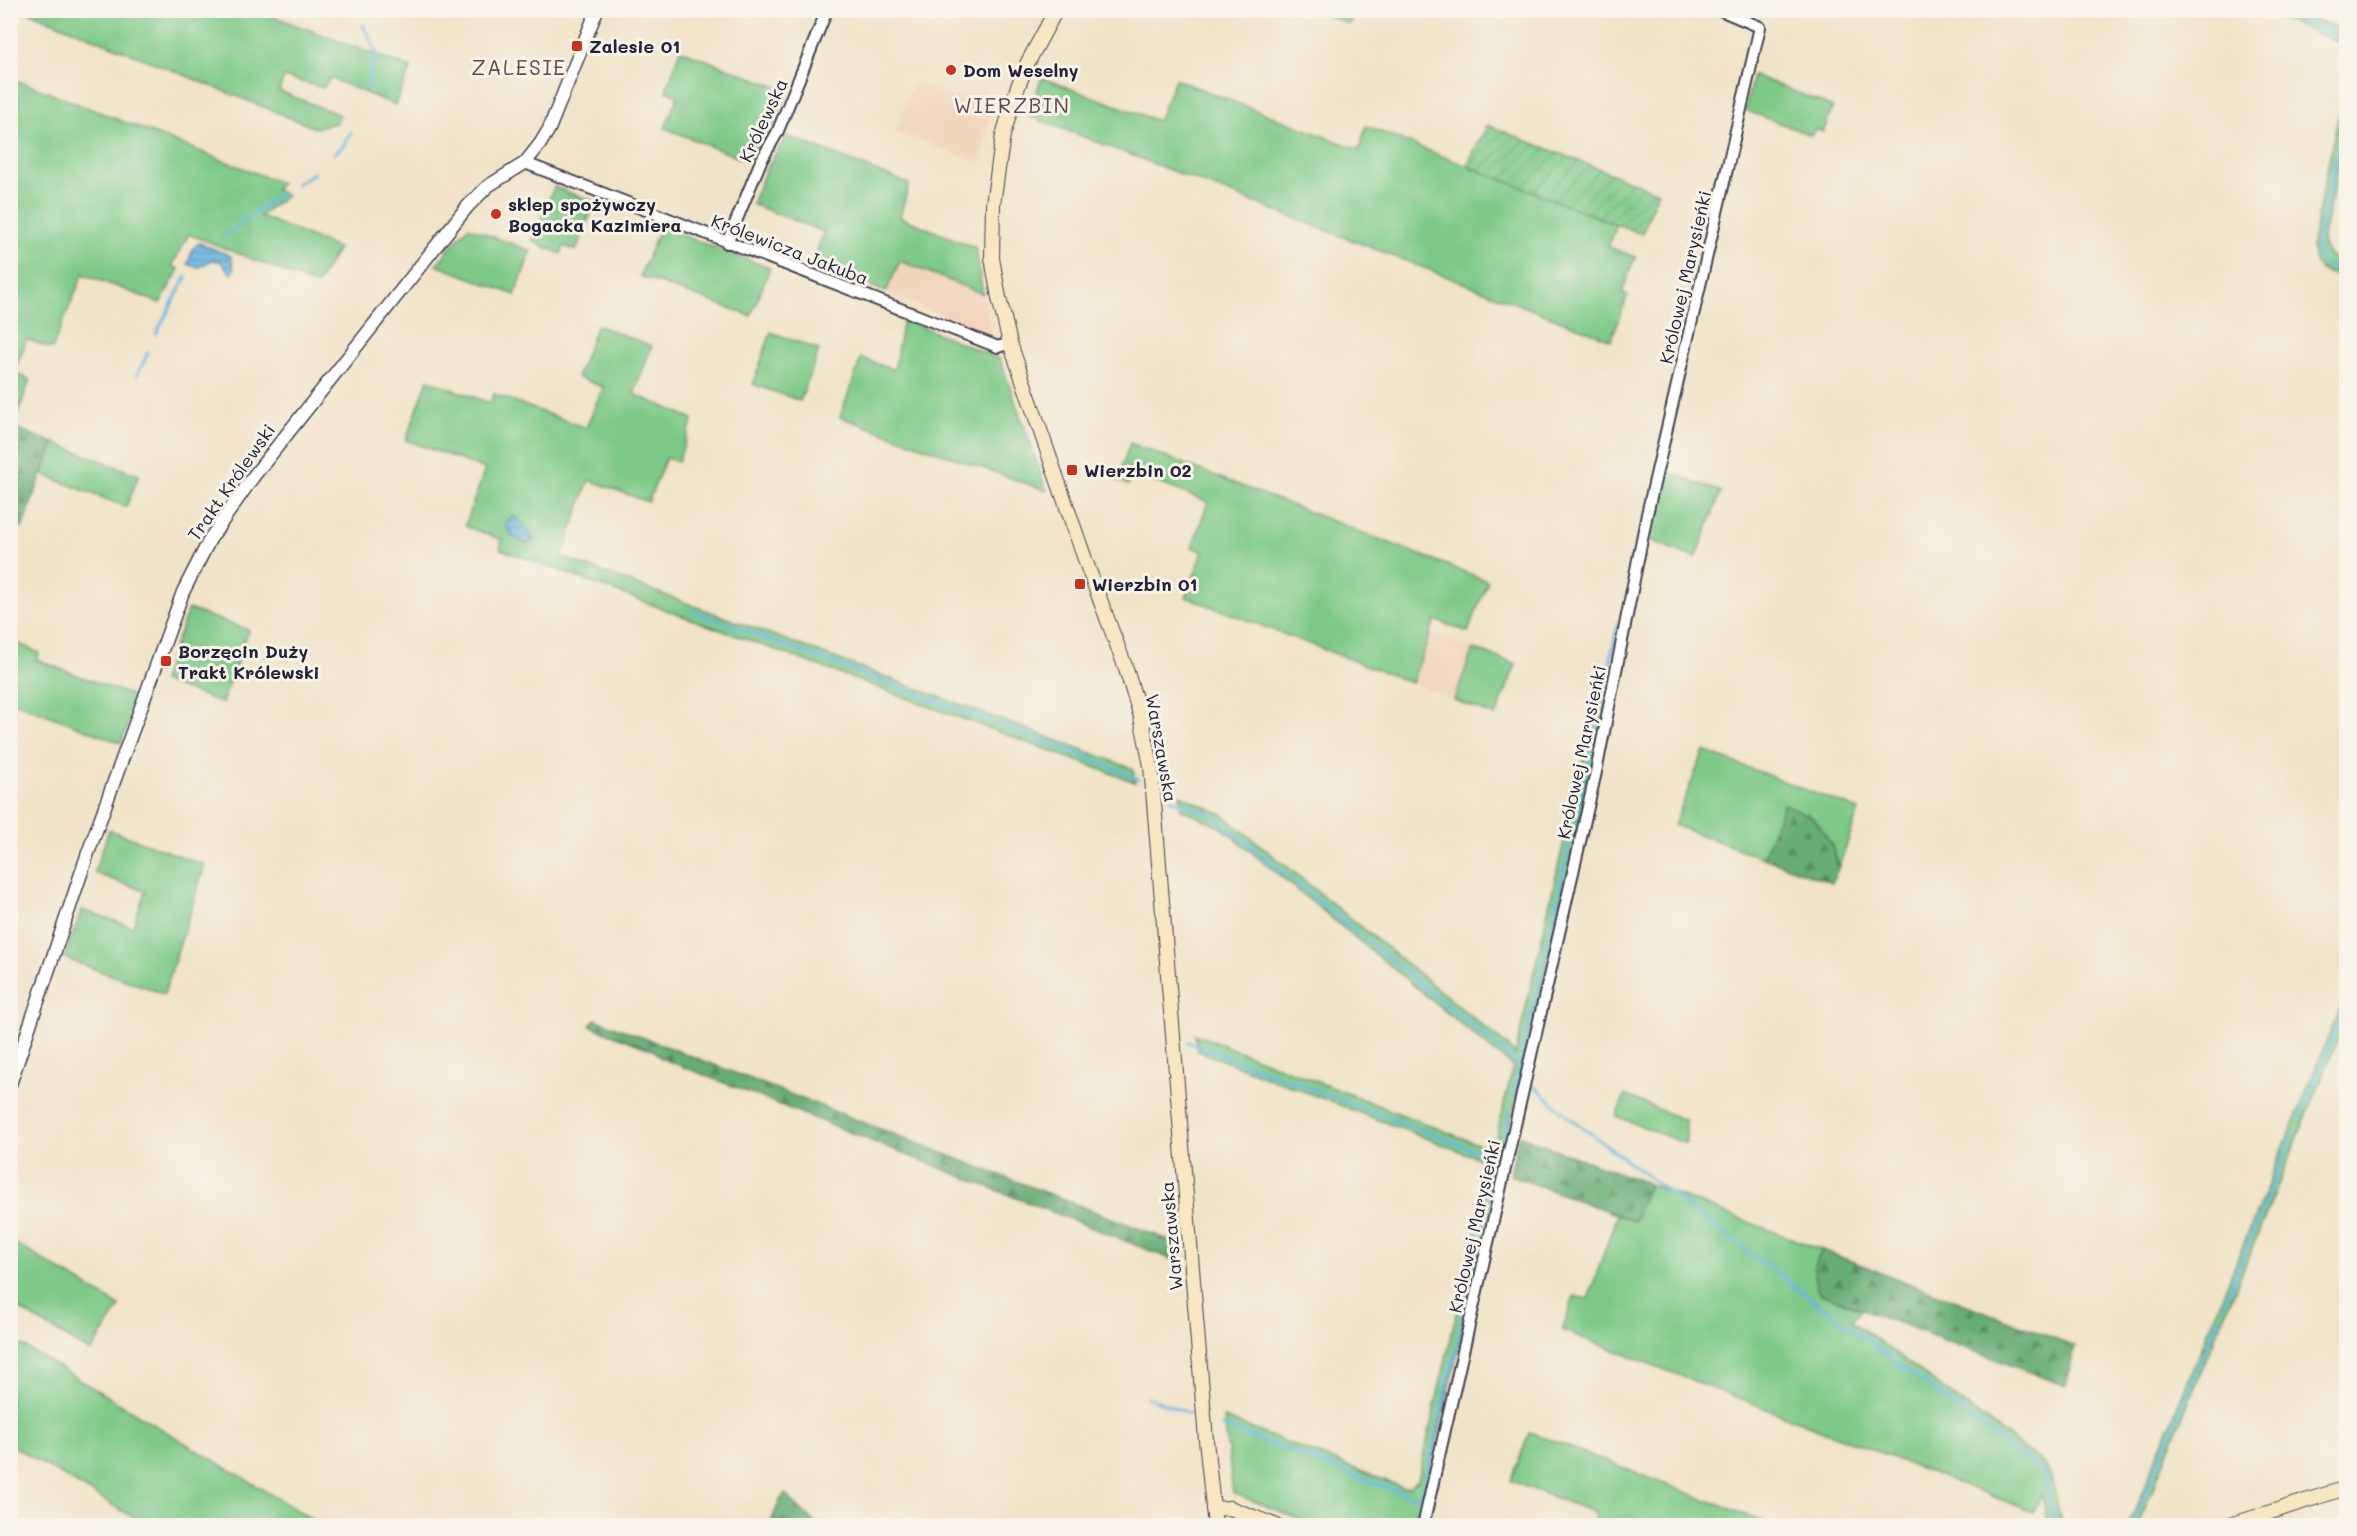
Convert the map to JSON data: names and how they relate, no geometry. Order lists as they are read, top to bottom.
{
  "streets": {
    "main road": ["Warszawska"],
    "street": [
      "Królewska",
      "Królewicza Jakuba",
      "Królowej Marysieńki",
      "Trakt Królewski"
    ]
  },
  "crossings": [
    ["Królewska", "Królewicza Jakuba"],
    ["Królewicza Jakuba", "Trakt Królewski"],
    ["Królewicza Jakuba", "Warszawska"]
  ],
  "districts": ["ZALESIE", "WIERZBIN"],
  "places": {
    "transit": [
      "Zalesie 01",
      "Wierzbin 02",
      "Wierzbin 01",
      "Borzęcin Duży Trakt Królewski"
    ],
    "other": ["Dom Weselny", "sklep spożywczy Bogacka Kazimiera"]
  }
}
